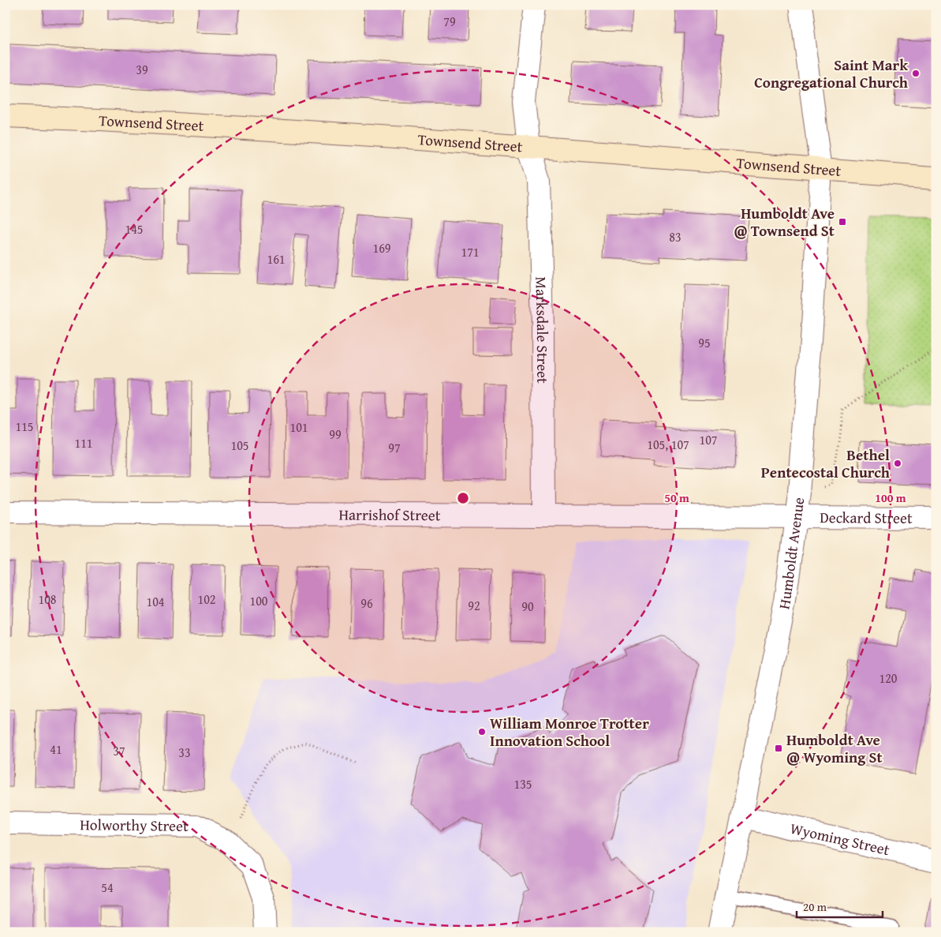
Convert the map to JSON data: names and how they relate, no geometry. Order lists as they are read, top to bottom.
{
  "streets": {
    "main road": ["Townsend Street"],
    "street": [
      "Marksdale Street",
      "Harrishof Street",
      "Deckard Street",
      "Humboldt Avenue",
      "Holworthy Street",
      "Wyoming Street"
    ]
  },
  "crossings": [
    ["Townsend Street", "Marksdale Street"],
    ["Townsend Street", "Humboldt Avenue"],
    ["Marksdale Street", "Harrishof Street"],
    ["Harrishof Street", "Deckard Street"],
    ["Harrishof Street", "Humboldt Avenue"],
    ["Deckard Street", "Humboldt Avenue"],
    ["Humboldt Avenue", "Wyoming Street"]
  ],
  "places": {
    "other": ["Saint Mark Congregational Church", "Bethel Pentecostal Church", "William Monroe Trotter Innovation School"],
    "transit": ["Humboldt Ave @ Townsend St", "Humboldt Ave @ Wyoming St"]
  },
  "house_numbers": [
    "79",
    "39",
    "145",
    "83",
    "169",
    "171",
    "161",
    "95",
    "115",
    "101",
    "99",
    "107",
    "111",
    "105, 107",
    "105",
    "97",
    "108",
    "102",
    "100",
    "104",
    "96",
    "92",
    "90",
    "120",
    "41",
    "37",
    "33",
    "135",
    "54"
  ],
  "scale_bar": "20 m",
  "rings": ["50 m", "100 m"]
}
